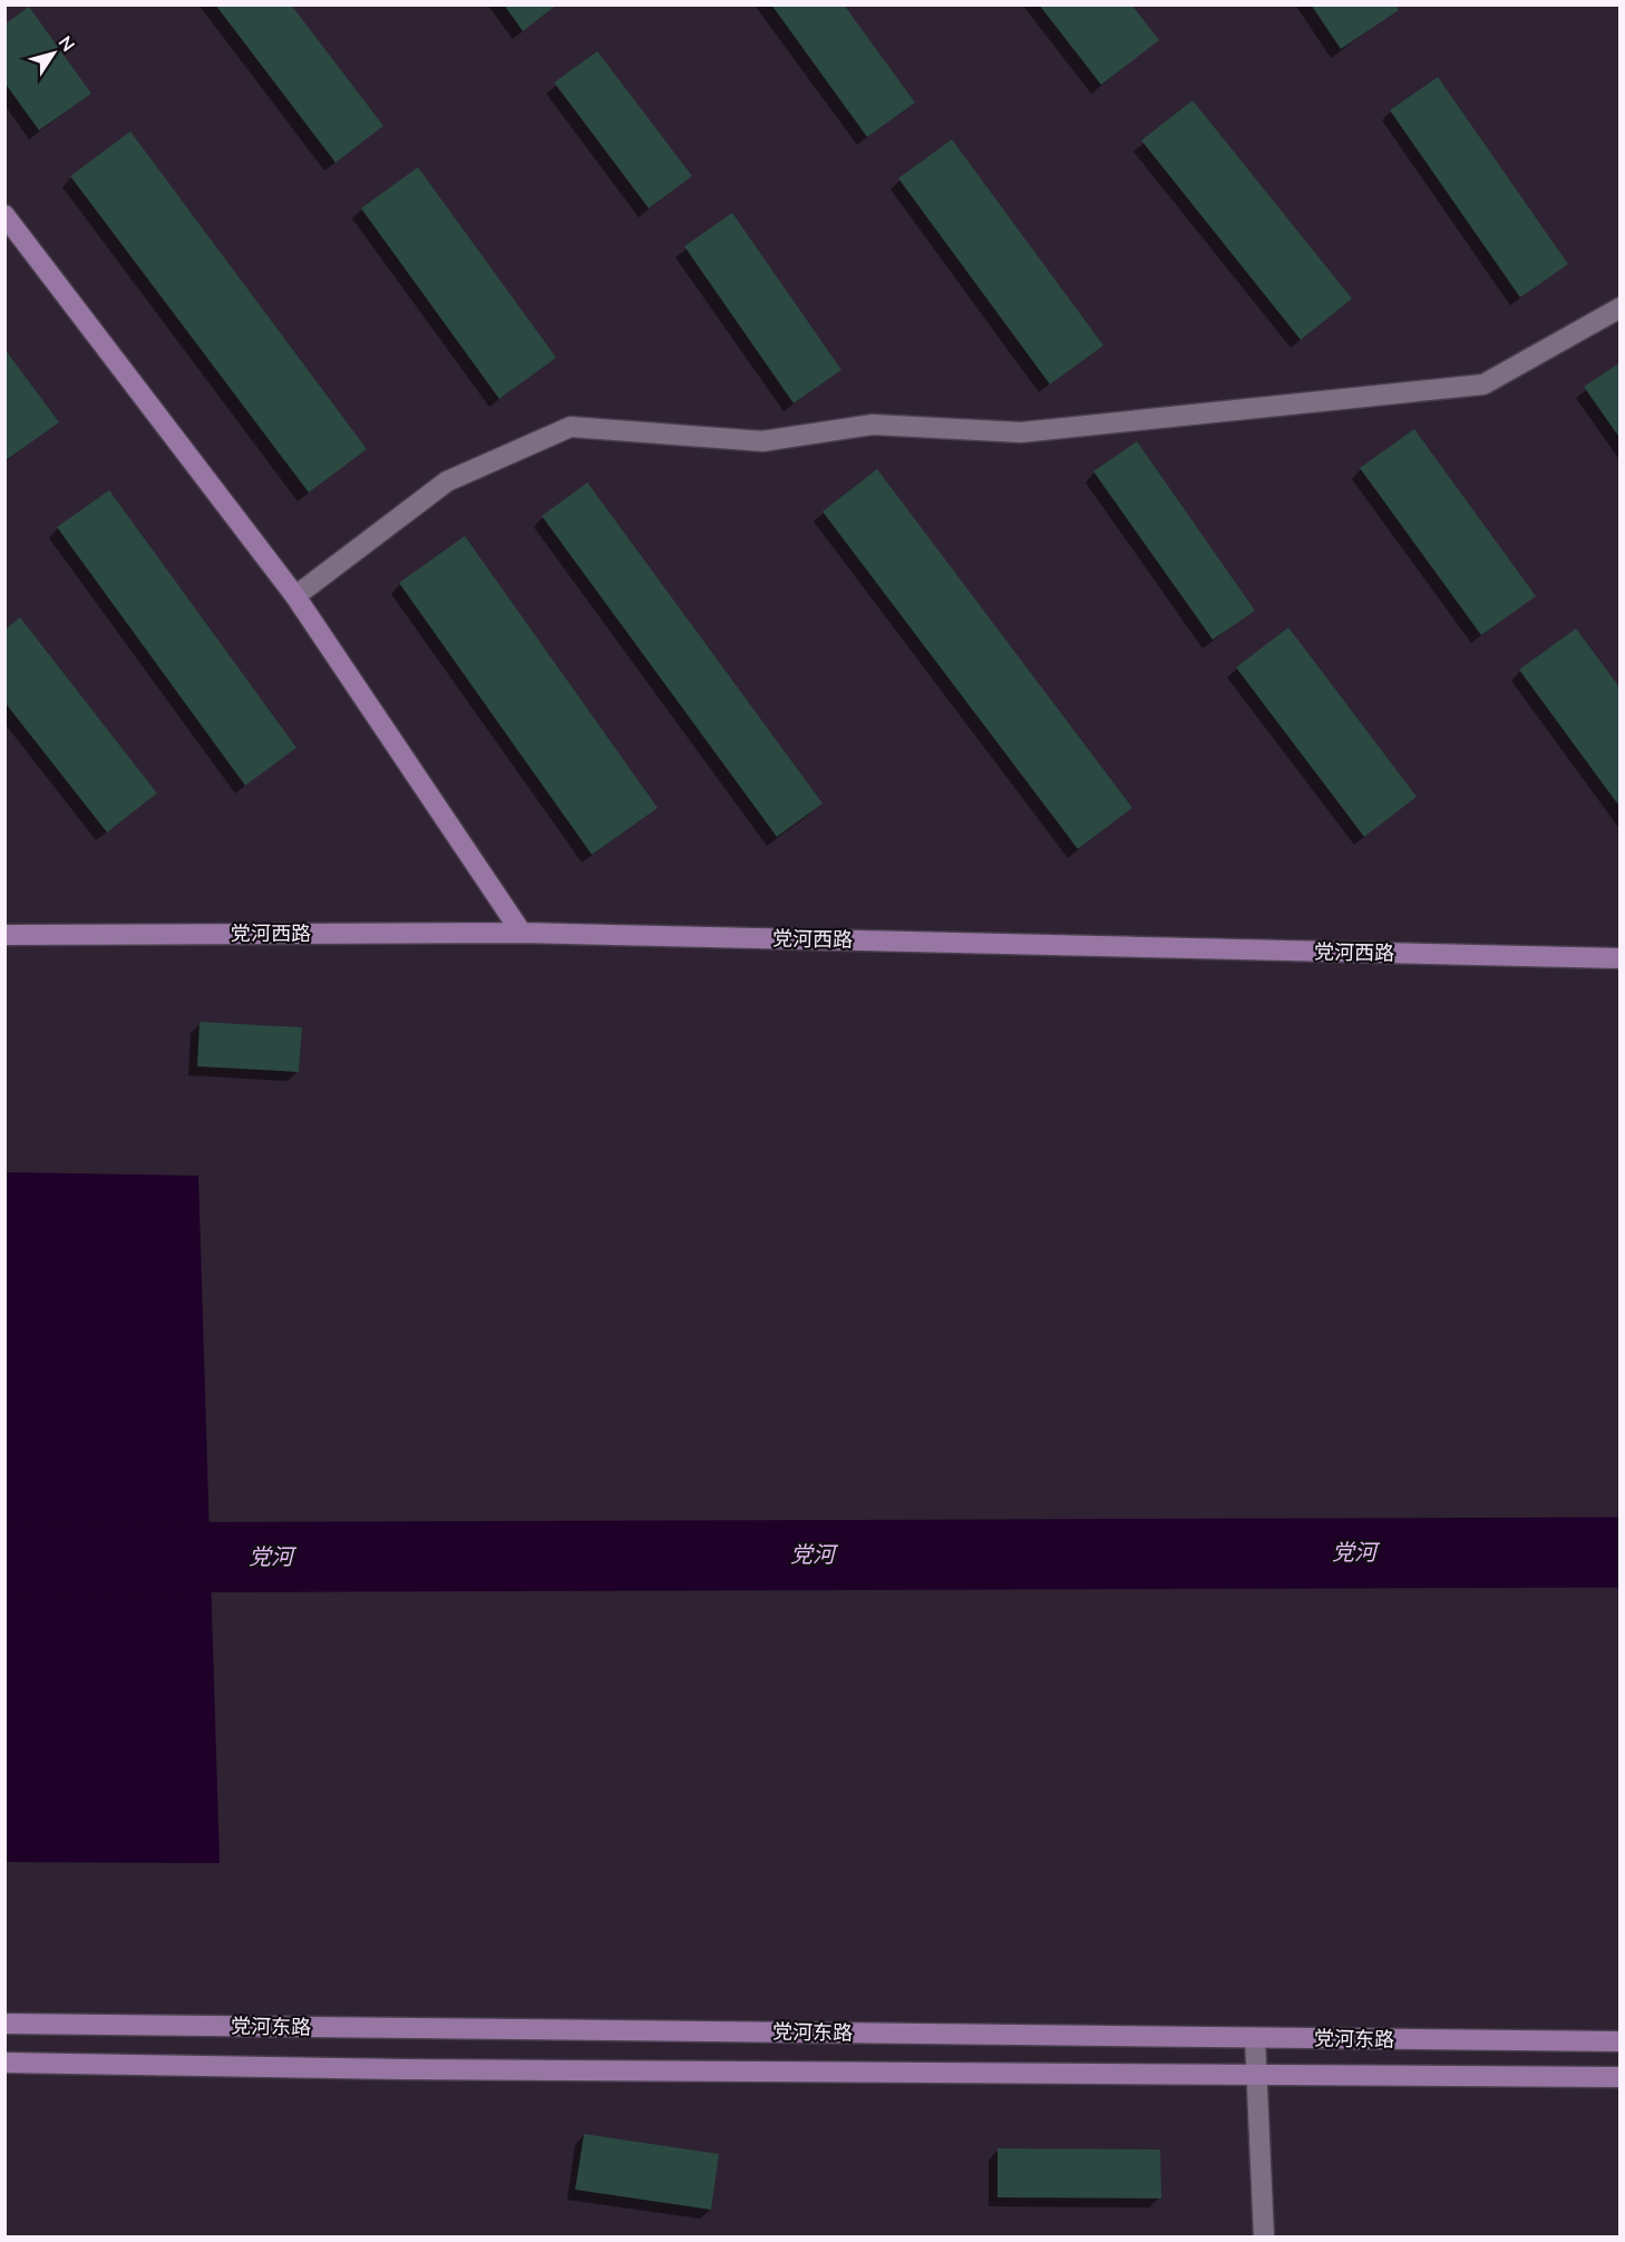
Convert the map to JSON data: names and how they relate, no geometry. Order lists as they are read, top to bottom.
{
  "streets": {
    "main road": ["党河西路", "党河东路"]
  },
  "water": ["党河"],
  "north": "top right"
}
